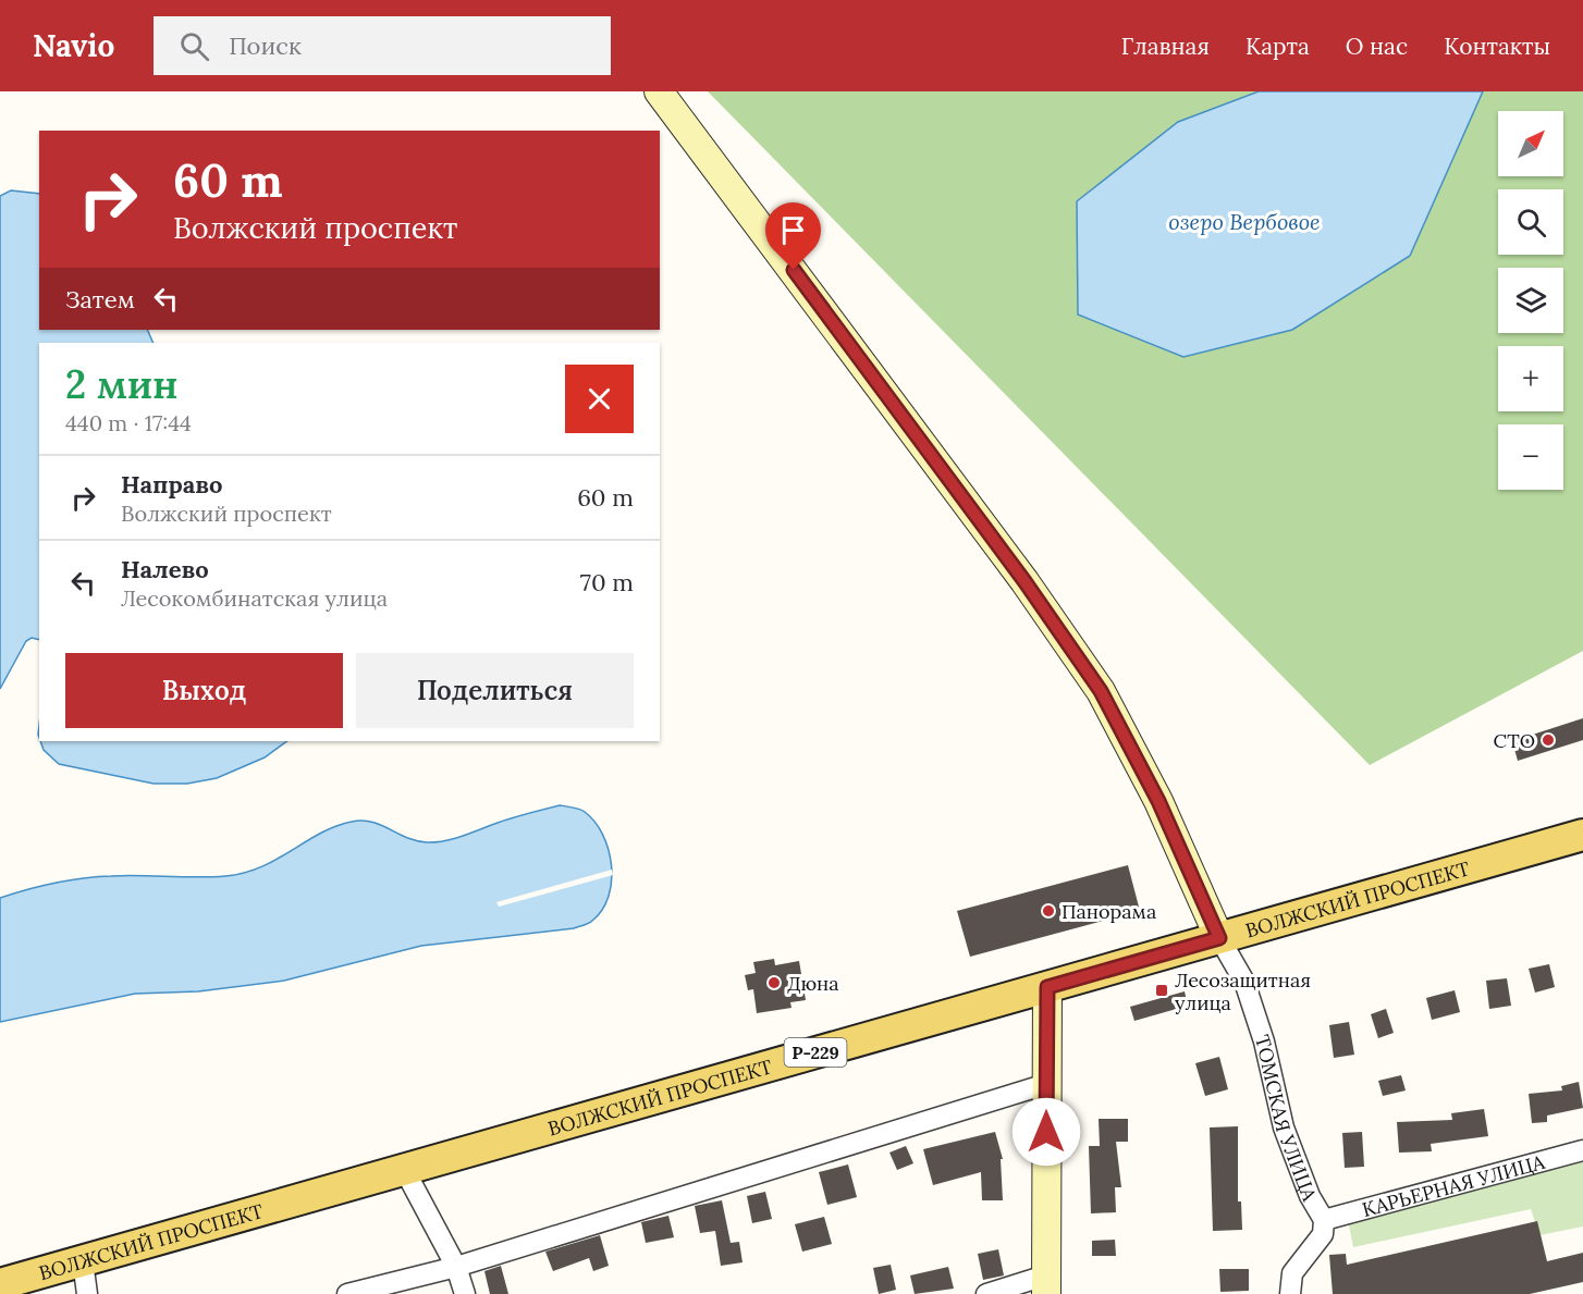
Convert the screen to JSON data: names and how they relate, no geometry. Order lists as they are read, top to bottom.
{
  "streets": {
    "main road": ["ВОЛЖСКИЙ ПРОСПЕКТ", "Р-229"],
    "street": ["ТОМСКАЯ УЛИЦА", "КАРЬЕРНАЯ УЛИЦА"]
  },
  "crossings": [
    ["ВОЛЖСКИЙ ПРОСПЕКТ", "ТОМСКАЯ УЛИЦА"],
    ["ТОМСКАЯ УЛИЦА", "КАРЬЕРНАЯ УЛИЦА"]
  ],
  "water": ["озеро Вербовое"],
  "places": {
    "other": ["СТО", "Панорама", "Дюна"],
    "transit": ["Лесозащитная улица"]
  },
  "north": "top right",
  "page": {
    "header": "Navio",
    "search": "Поиск",
    "nav": [
      "Главная",
      "Карта",
      "О нас",
      "Контакты"
    ],
    "map_buttons": ["+", "−"],
    "turn": ["60 m", "Волжский проспект"],
    "then": "Затем",
    "heading": ["2 мин", "440 m · 17:44"],
    "list": [
      {
        "name": "Направо",
        "note": "Волжский проспект",
        "value": "60 m"
      },
      {
        "name": "Налево",
        "note": "Лесокомбинатская улица",
        "value": "70 m"
      }
    ],
    "buttons": ["Выход", "Поделиться"]
  }
}
